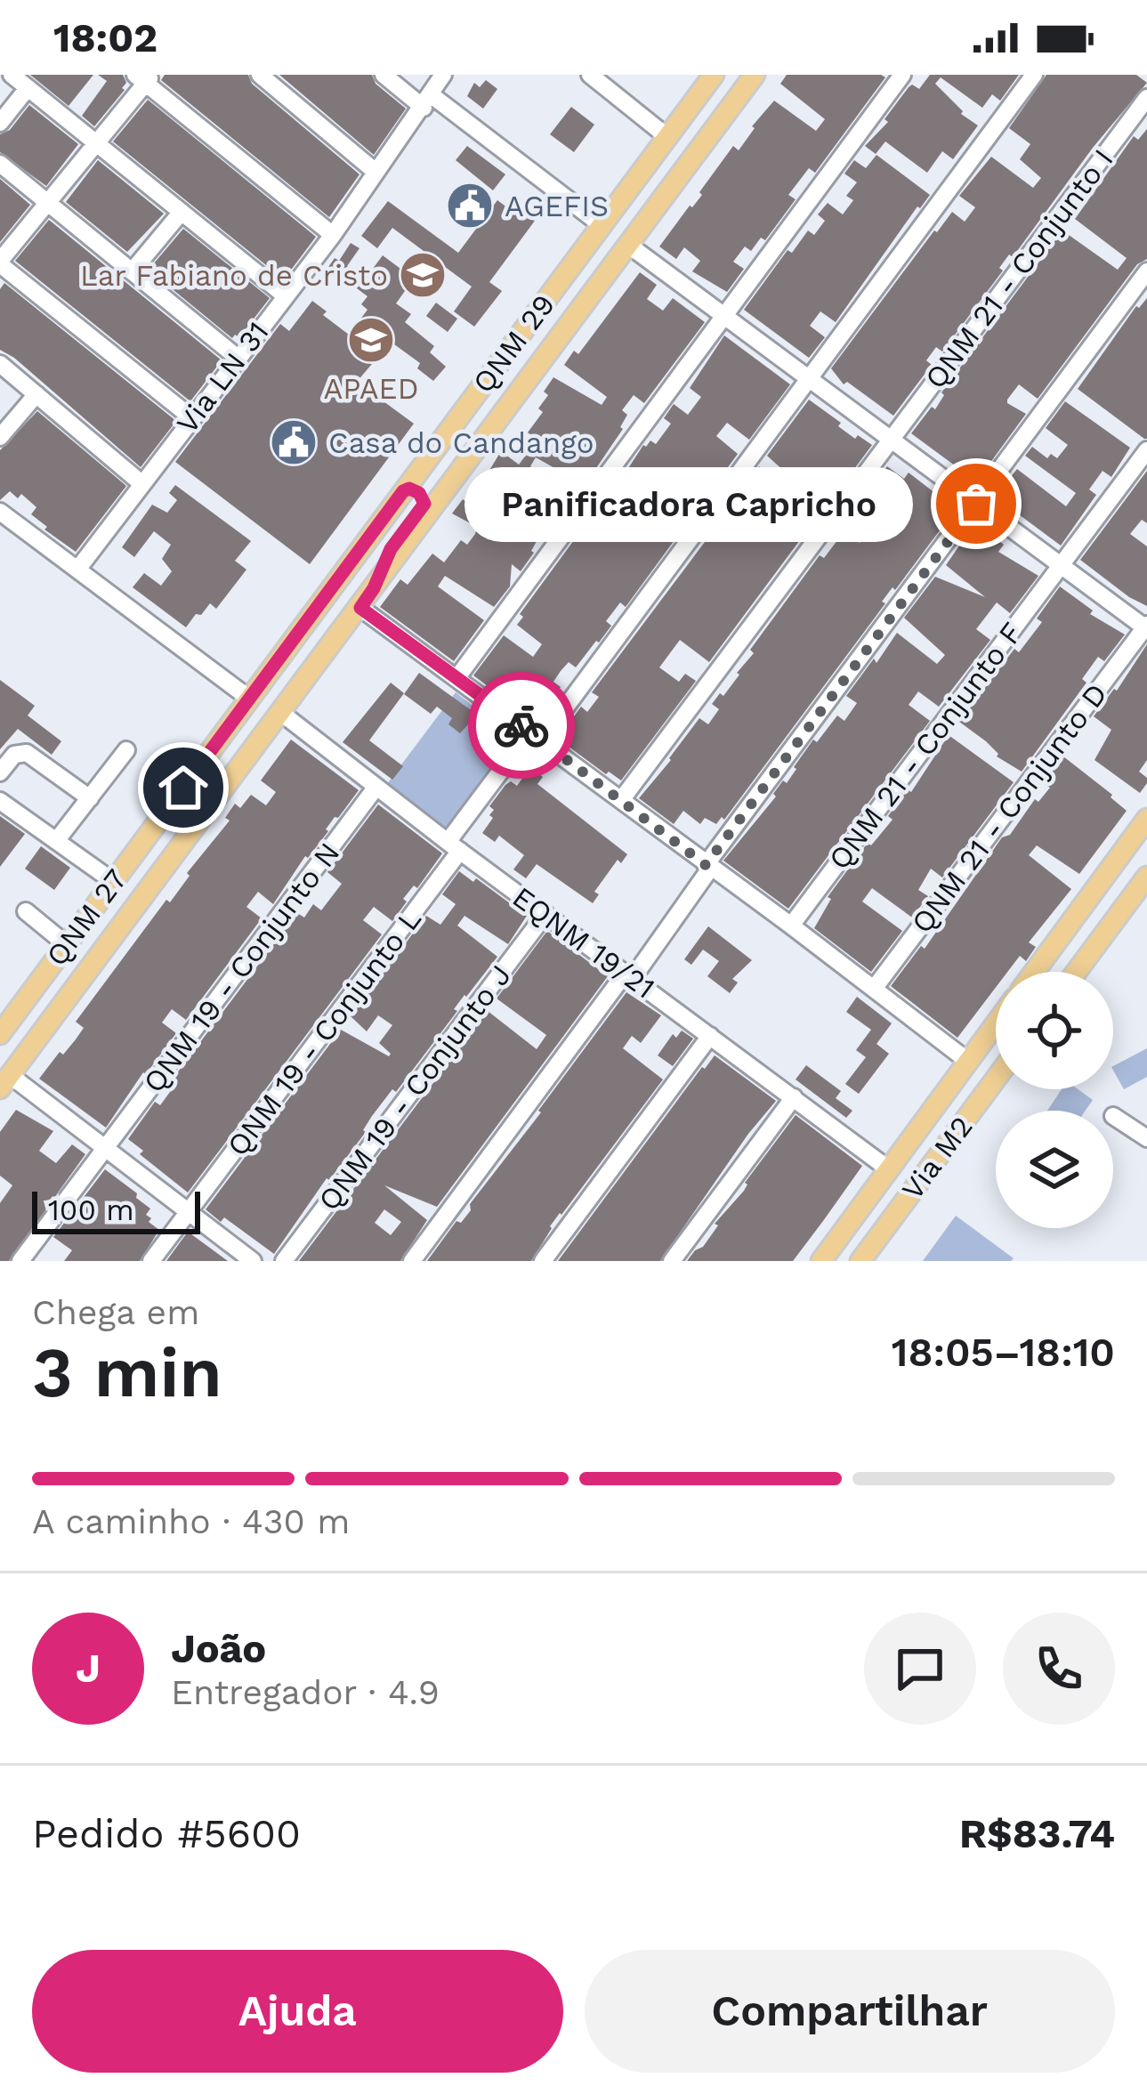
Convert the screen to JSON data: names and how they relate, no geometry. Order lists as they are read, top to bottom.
{
  "streets": {
    "main road": ["QNM 29", "QNM 27", "Via M2"],
    "street": [
      "QNM 21 - Conjunto I",
      "Via LN 31",
      "QNM 21 - Conjunto F",
      "QNM 21 - Conjunto D",
      "EQNM 19/21",
      "QNM 19 - Conjunto N",
      "QNM 19 - Conjunto L",
      "QNM 19 - Conjunto J"
    ]
  },
  "crossings": [
    ["QNM 29", "QNM 27"],
    ["EQNM 19/21", "QNM 19 - Conjunto N"],
    ["EQNM 19/21", "QNM 19 - Conjunto L"],
    ["EQNM 19/21", "QNM 19 - Conjunto J"],
    ["EQNM 19/21", "Via M2"]
  ],
  "places": {
    "public building": ["AGEFIS", "Casa do Candango"],
    "school or university": ["Lar Fabiano de Cristo", "APAED"],
    "other": ["Panificadora Capricho"]
  },
  "scale_bar": "100 m",
  "page": {
    "status": "18:02",
    "bubble": "Panificadora Capricho",
    "scale": "100 m",
    "heading": ["3 min", "Chega em", "18:05–18:10"],
    "panel": [
      "João",
      "Entregador · 4.9",
      "Pedido #5600",
      "R$83.74"
    ],
    "bar": "A caminho · 430 m",
    "round": "J",
    "buttons": ["Ajuda", "Compartilhar"]
  }
}
